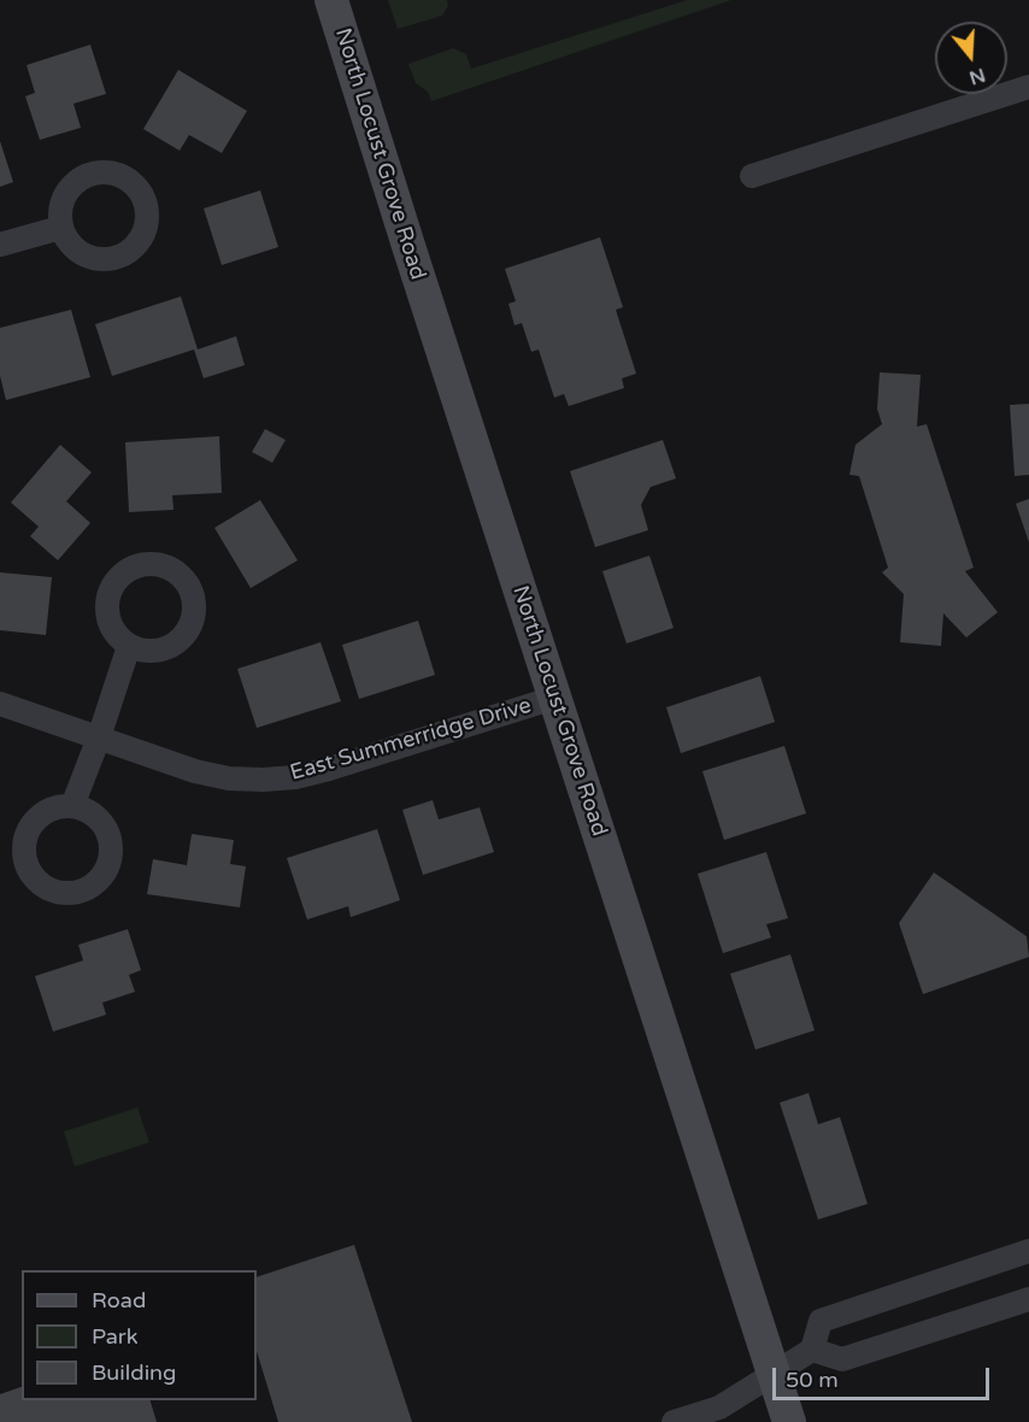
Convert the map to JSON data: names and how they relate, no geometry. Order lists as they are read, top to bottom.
{
  "streets": {
    "main road": ["North Locust Grove Road"],
    "street": ["East Summerridge Drive"]
  },
  "crossings": [
    ["North Locust Grove Road", "East Summerridge Drive"]
  ],
  "legend": ["Road", "Park", "Building"],
  "scale_bar": "50 m",
  "north": "bottom"
}
